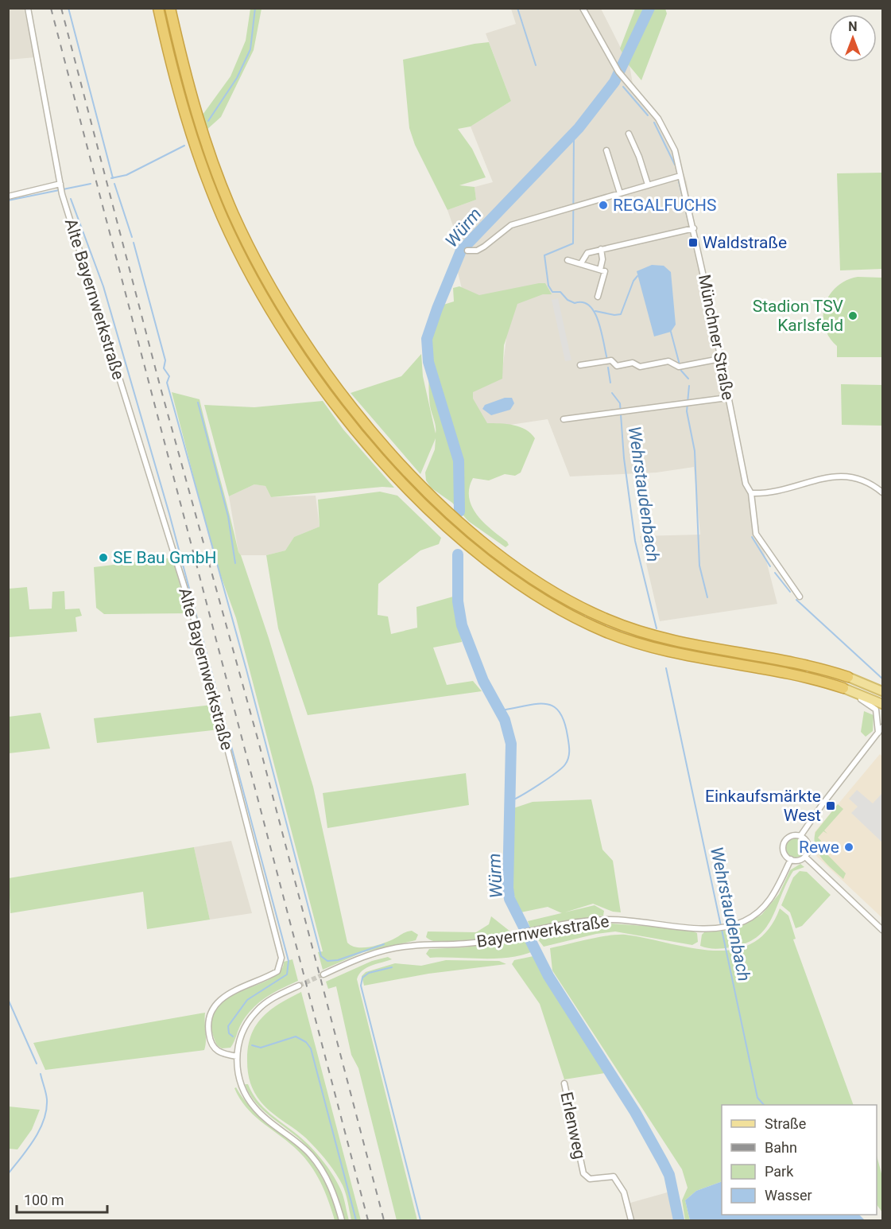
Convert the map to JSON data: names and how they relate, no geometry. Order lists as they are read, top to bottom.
{
  "streets": {
    "street": [
      "Alte Bayernwerkstraße",
      "Münchner Straße",
      "Bayernwerkstraße",
      "Erlenweg"
    ]
  },
  "water": ["Würm", "Wehrstaudenbach"],
  "places": {
    "other": [
      "REGALFUCHS",
      "Stadion TSV Karlsfeld",
      "SE Bau GmbH",
      "Rewe"
    ],
    "transit": ["Waldstraße", "Einkaufsmärkte West"]
  },
  "legend": [
    "Straße",
    "Bahn",
    "Park",
    "Wasser"
  ],
  "scale_bar": "100 m",
  "north": "top"
}
